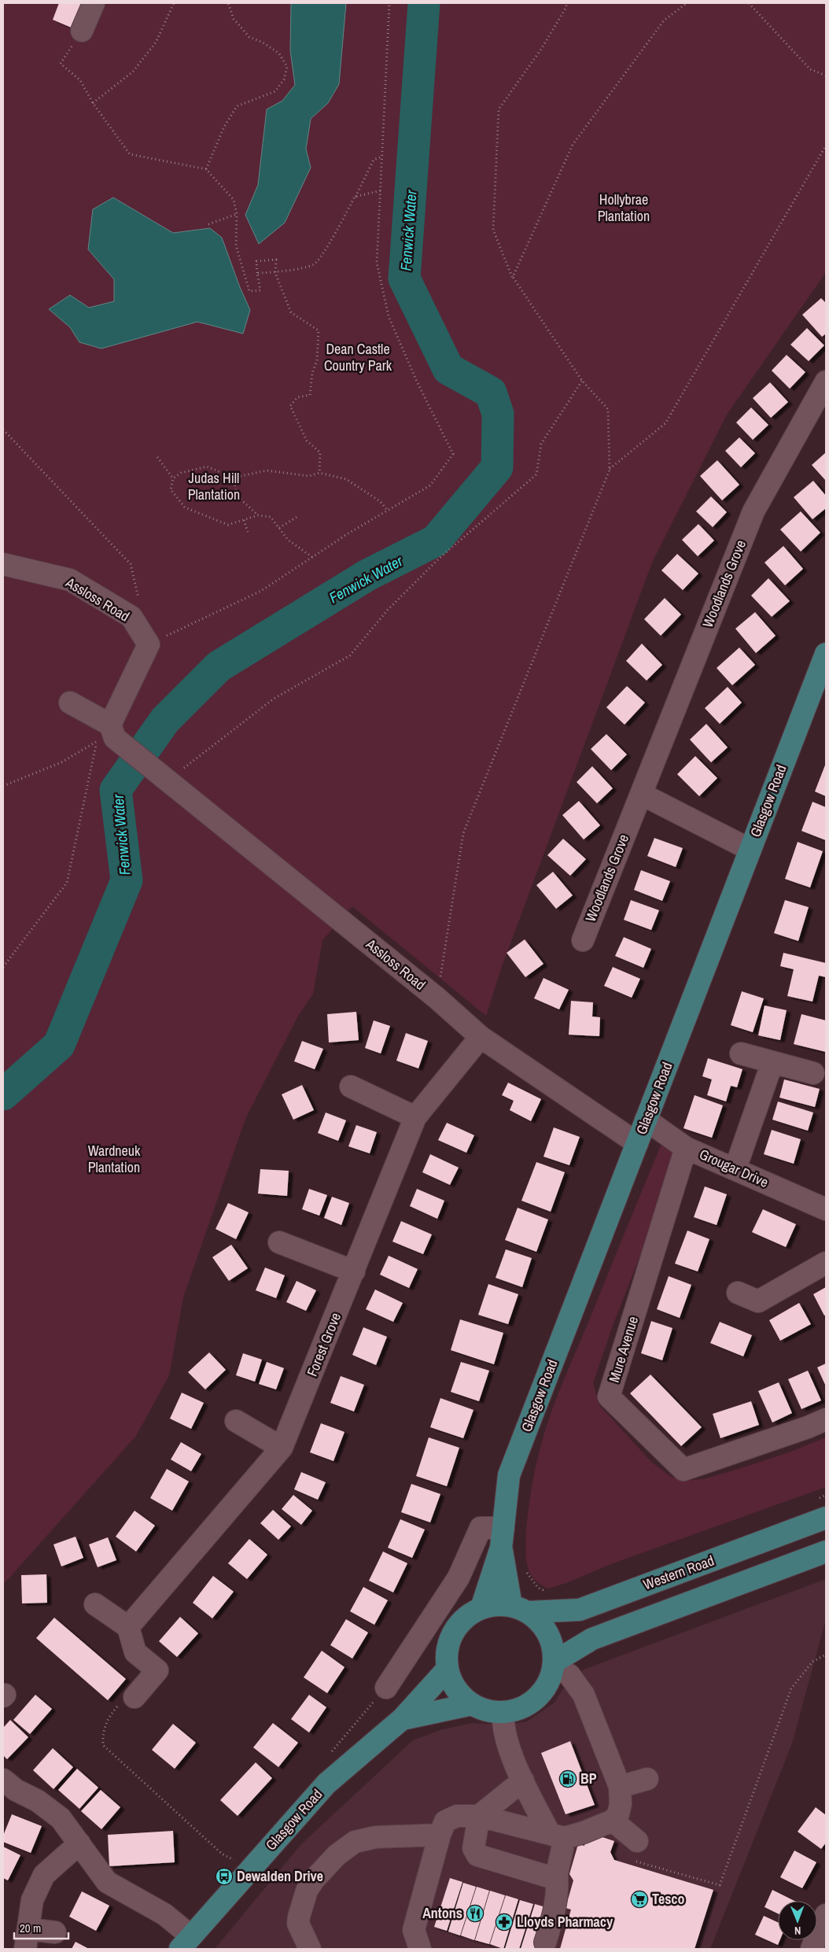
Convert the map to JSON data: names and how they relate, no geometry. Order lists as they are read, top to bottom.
{
  "streets": {
    "main road": ["Glasgow Road", "Western Road"],
    "street": [
      "Woodlands Grove",
      "Assloss Road",
      "Grougar Drive",
      "Forest Grove",
      "Mure Avenue"
    ]
  },
  "crossings": [
    ["Assloss Road", "Glasgow Road"],
    ["Assloss Road", "Forest Grove"],
    ["Glasgow Road", "Grougar Drive"],
    ["Glasgow Road", "Western Road"],
    ["Grougar Drive", "Mure Avenue"]
  ],
  "water": ["Fenwick Water"],
  "parks": [
    "Hollybrae Plantation",
    "Dean Castle Country Park",
    "Judas Hill Plantation",
    "Wardneuk Plantation"
  ],
  "places": {
    "fuel station": ["BP"],
    "bus stop": ["Dewalden Drive"],
    "supermarket": ["Tesco"],
    "restaurant": ["Antons"],
    "pharmacy": ["Lloyds Pharmacy"]
  },
  "scale_bar": "20 m",
  "north": "bottom"
}
